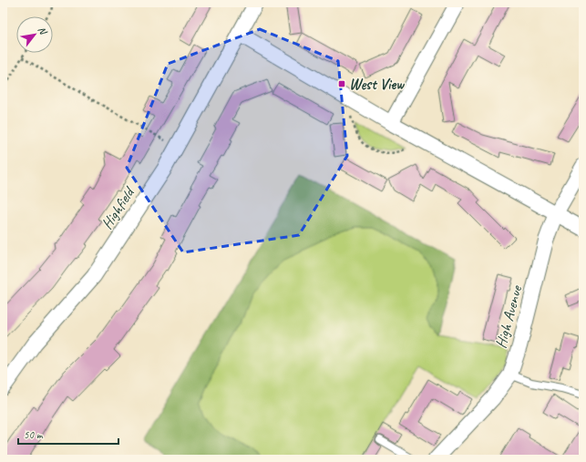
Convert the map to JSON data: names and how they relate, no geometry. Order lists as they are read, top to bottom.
{
  "streets": {
    "street": ["Highfield", "High Avenue"]
  },
  "places": {
    "transit": ["West View"]
  },
  "scale_bar": "50 m",
  "north": "top right"
}
